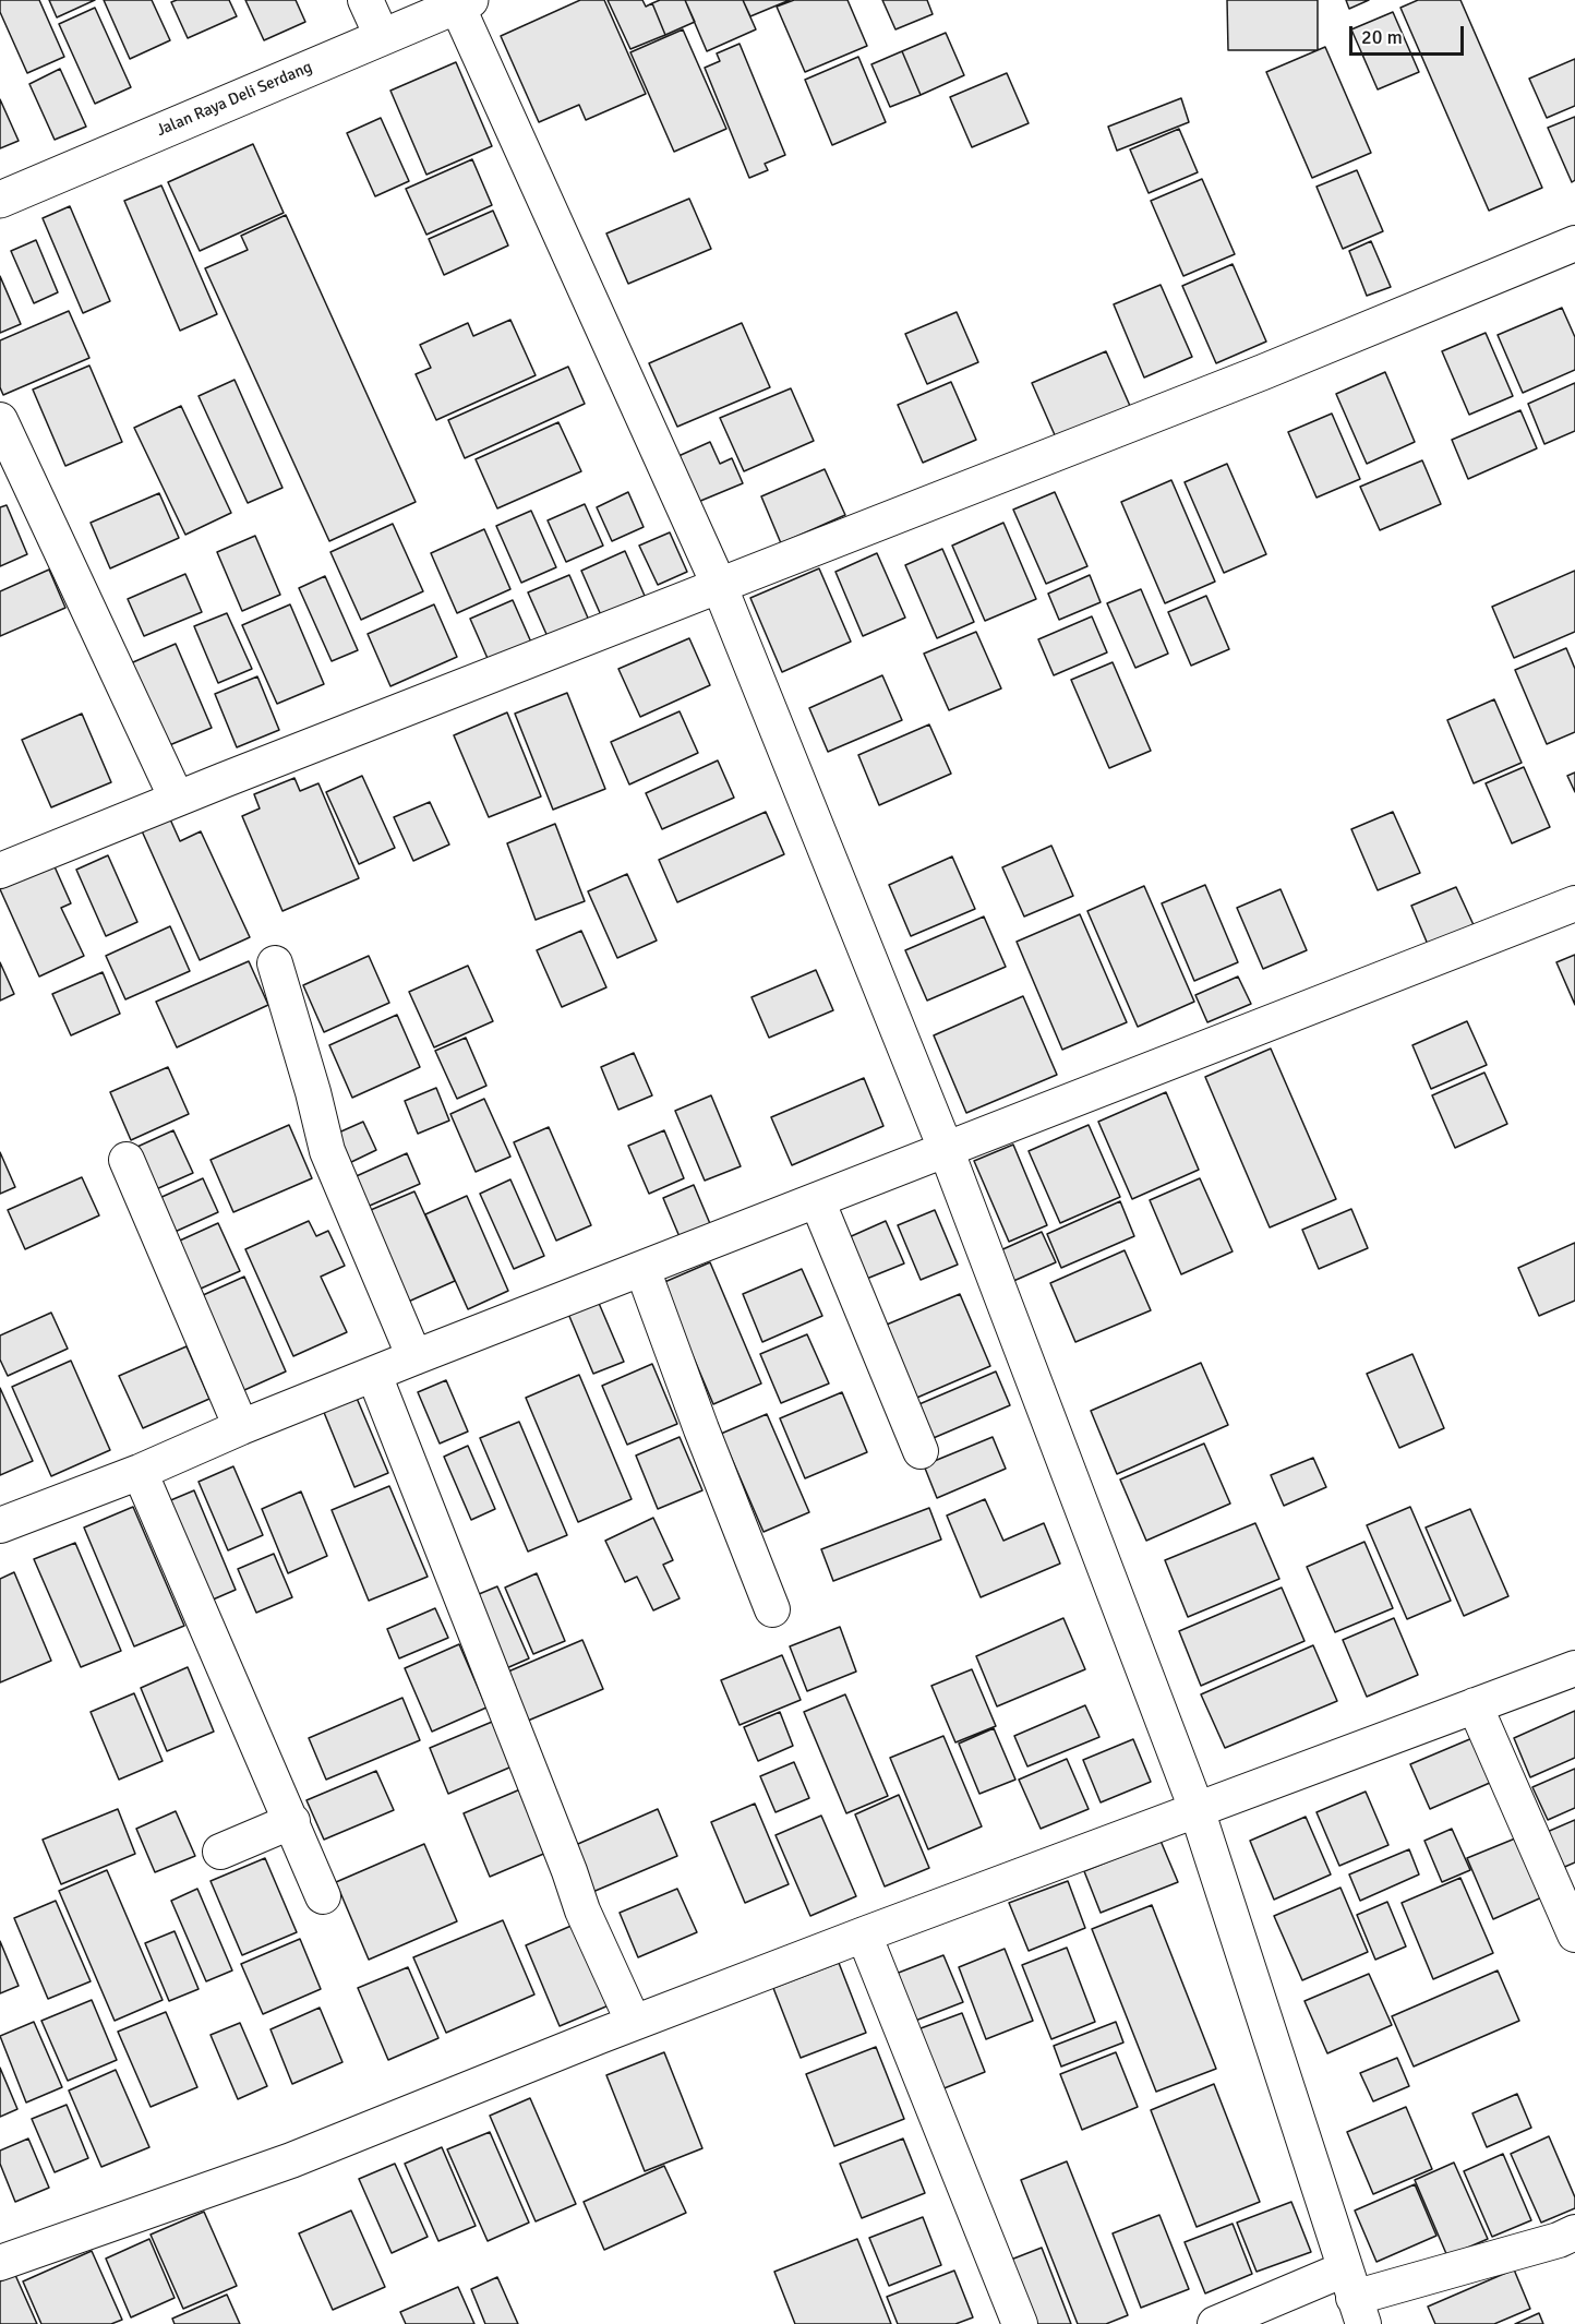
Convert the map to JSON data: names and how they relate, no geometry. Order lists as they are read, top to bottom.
{
  "streets": {
    "main road": ["Jalan Raya Deli Serdang"]
  },
  "scale_bar": "20 m"
}
